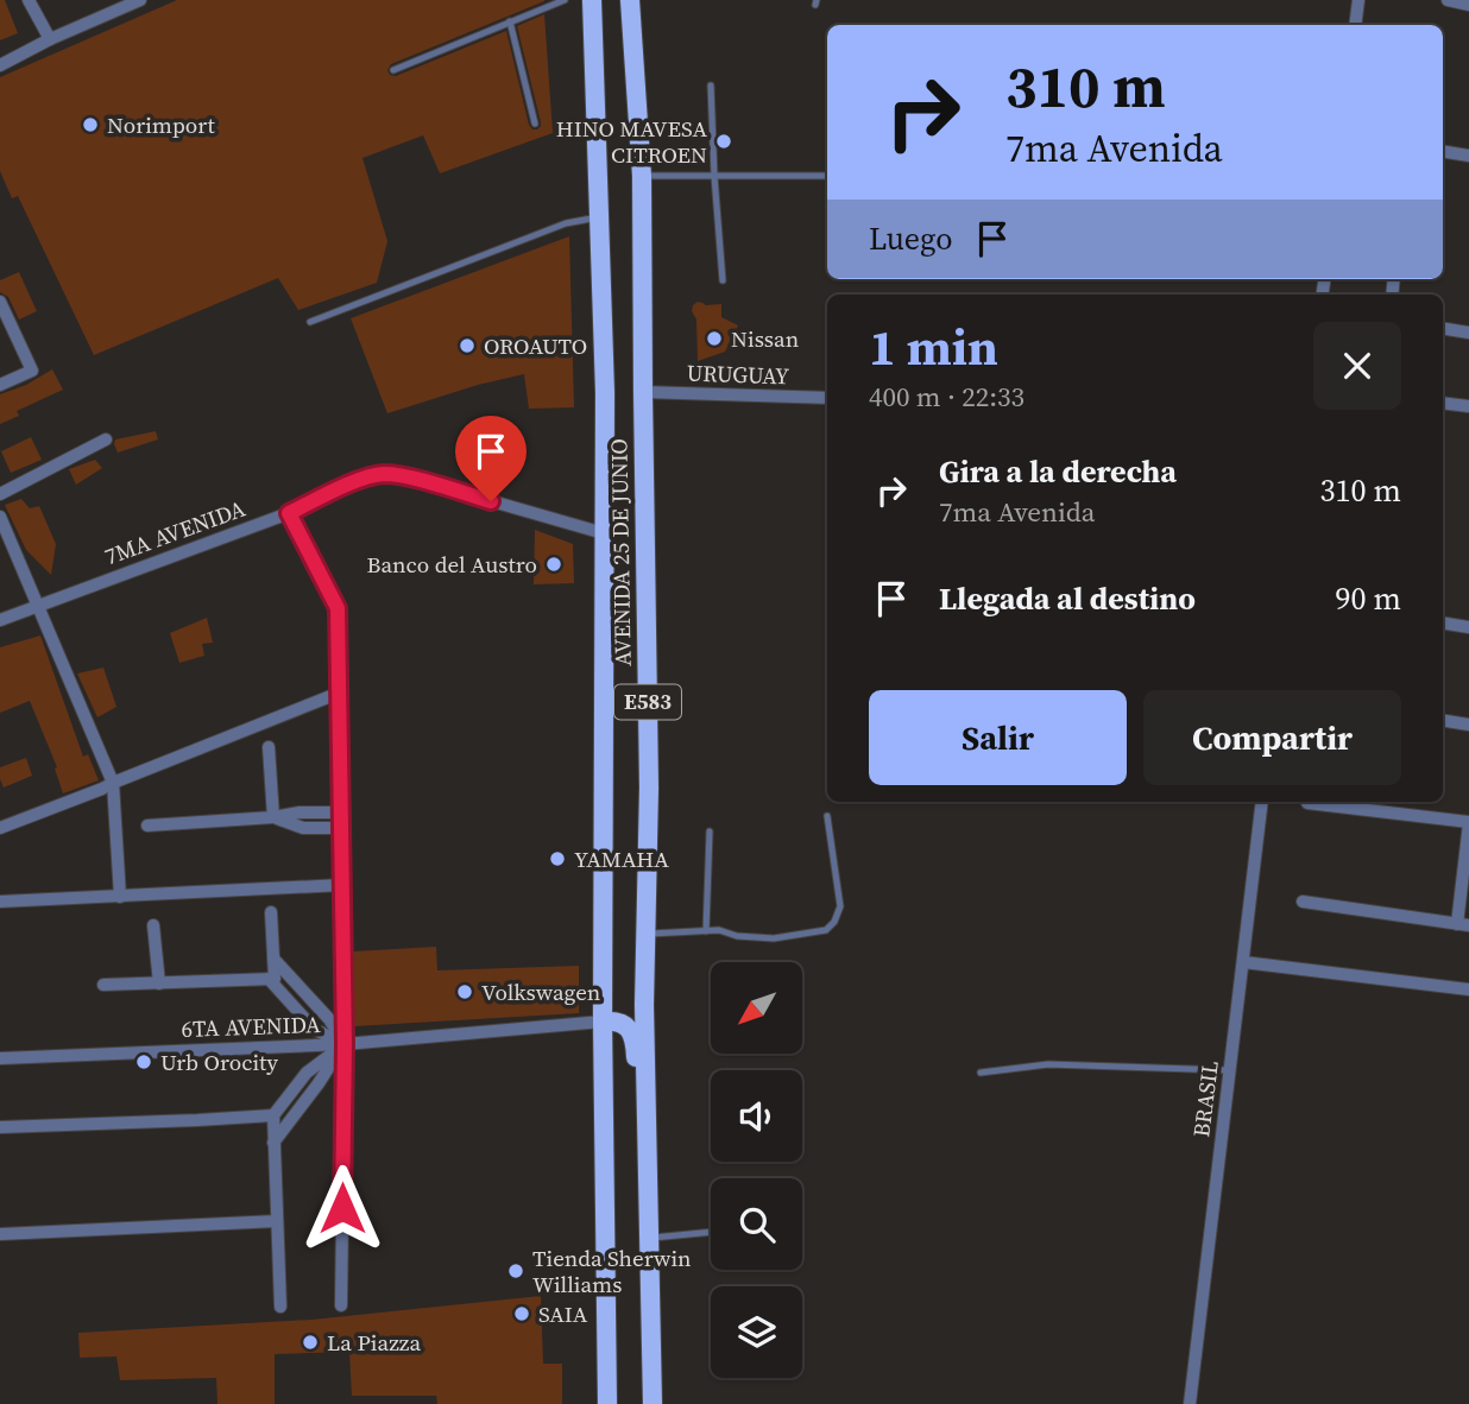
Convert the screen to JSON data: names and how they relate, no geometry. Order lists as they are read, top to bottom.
{
  "streets": {
    "main road": ["AVENIDA 25 DE JUNIO", "E583"],
    "street": [
      "URUGUAY",
      "7MA AVENIDA",
      "6TA AVENIDA",
      "BRASIL"
    ]
  },
  "crossings": [
    ["URUGUAY", "AVENIDA 25 DE JUNIO"],
    ["7MA AVENIDA", "AVENIDA 25 DE JUNIO"],
    ["AVENIDA 25 DE JUNIO", "6TA AVENIDA"]
  ],
  "places": [
    "Norimport",
    "HINO MAVESA CITROEN",
    "Nissan",
    "OROAUTO",
    "Banco del Austro",
    "YAMAHA",
    "Volkswagen",
    "Urb Orocity",
    "Tienda Sherwin Williams",
    "SAIA",
    "La Piazza"
  ],
  "north": "bottom left",
  "page": {
    "turn": ["310 m", "7ma Avenida"],
    "then": "Luego",
    "heading": ["1 min", "400 m · 22:33"],
    "list": [
      {
        "name": "Gira a la derecha",
        "note": "7ma Avenida",
        "value": "310 m"
      },
      {
        "name": "Llegada al destino",
        "value": "90 m"
      }
    ],
    "buttons": ["Salir", "Compartir"]
  }
}
